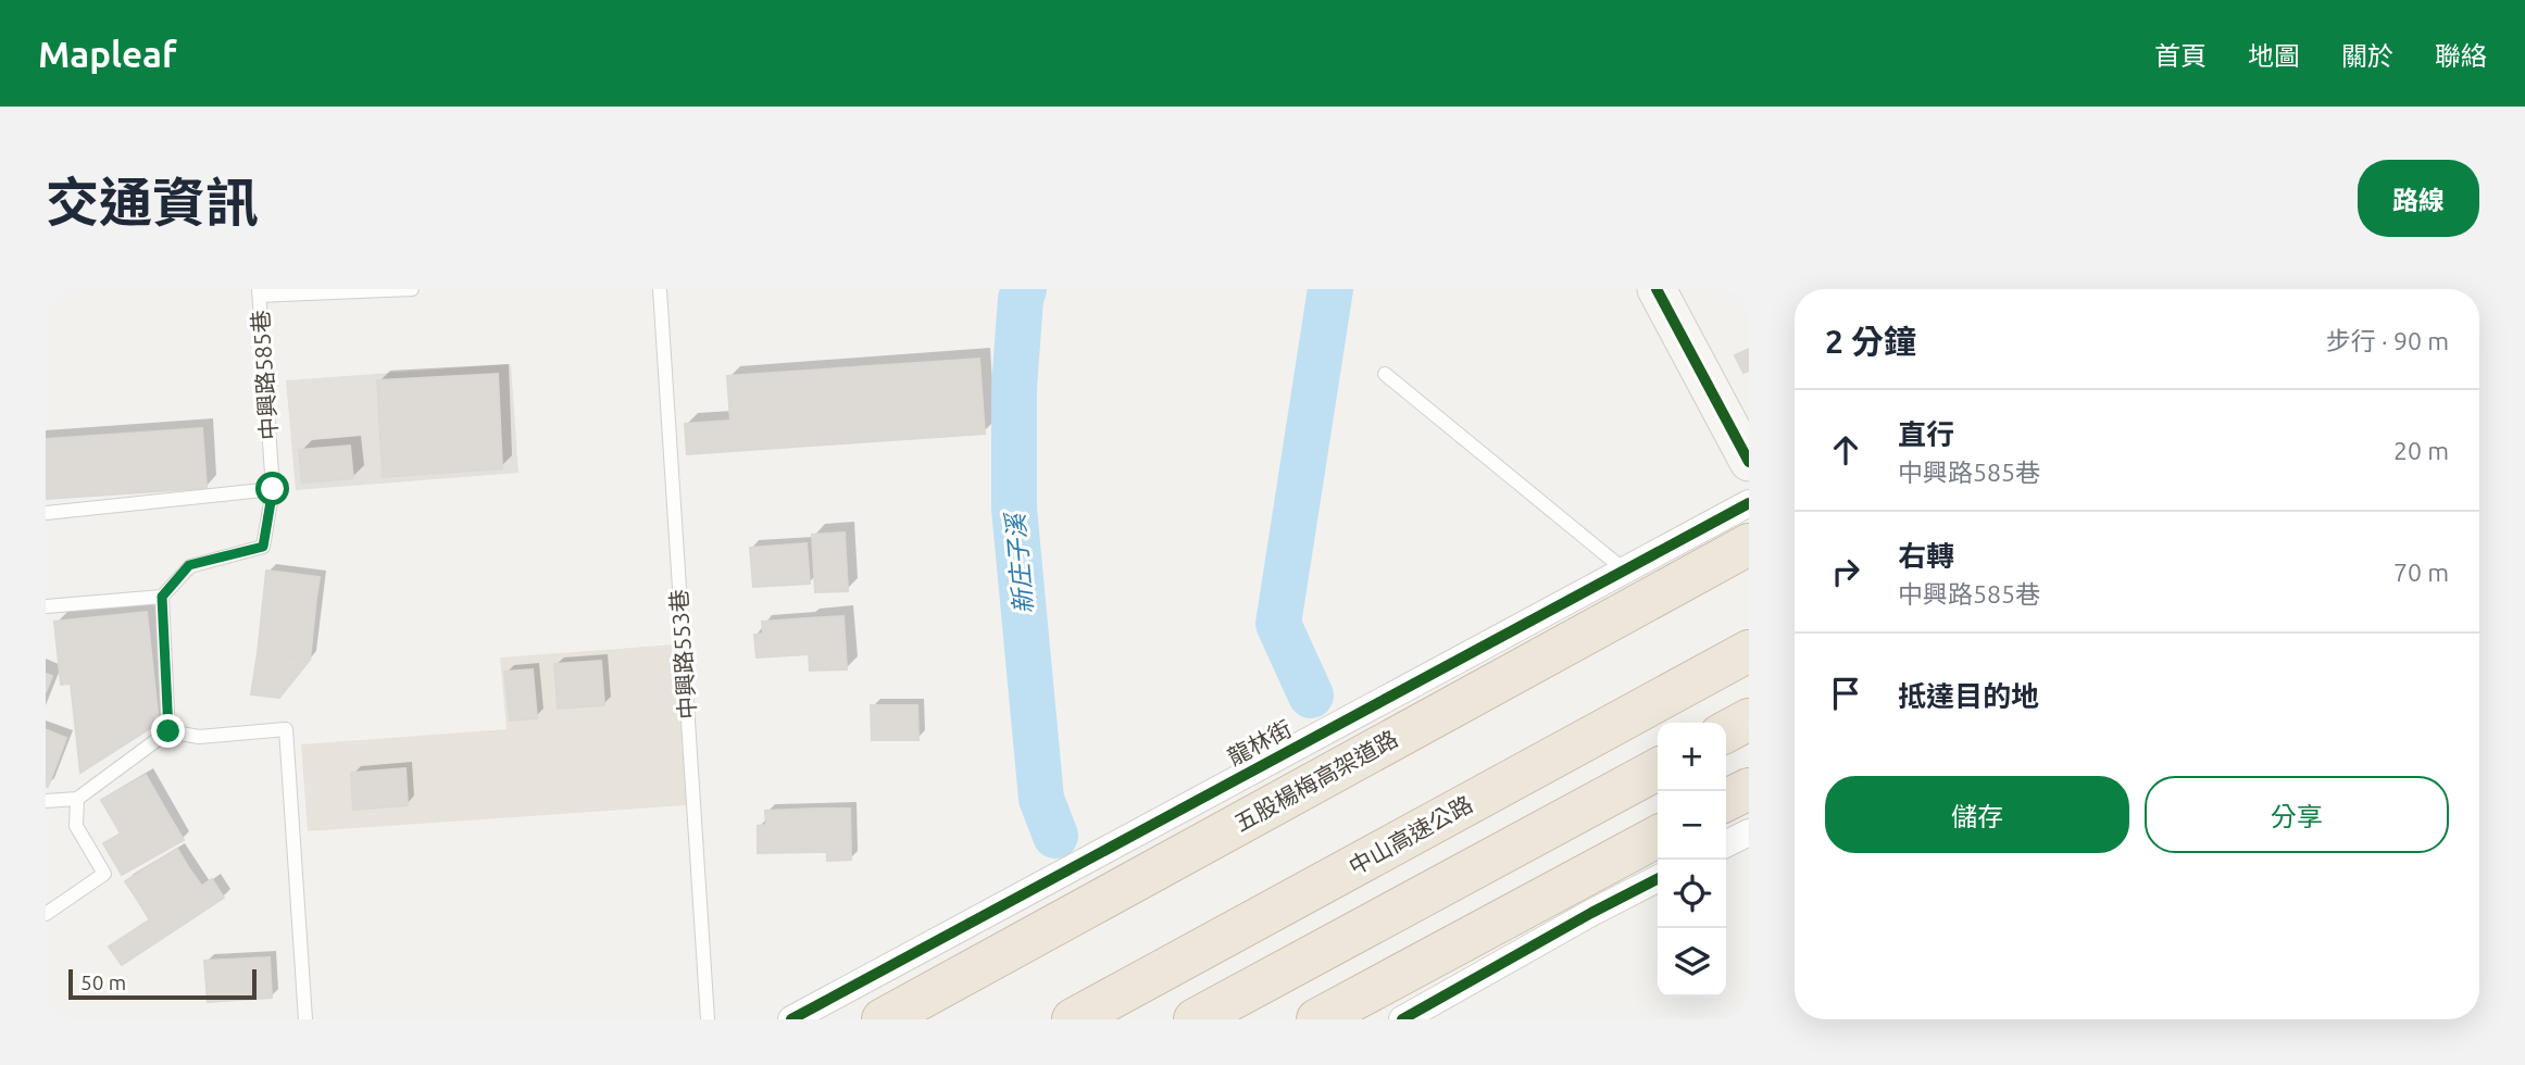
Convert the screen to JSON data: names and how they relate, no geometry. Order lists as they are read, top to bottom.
{
  "streets": {
    "highway": ["五股楊梅高架道路", "中山高速公路"],
    "street": ["龍林街"],
    "lane": ["中興路585巷", "中興路553巷"]
  },
  "water": ["新庄子溪"],
  "scale_bar": "50 m",
  "page": {
    "header": "Mapleaf",
    "nav": [
      "首頁",
      "地圖",
      "關於",
      "聯絡"
    ],
    "title": "交通資訊",
    "buttons": [
      "路線",
      ["儲存", "分享"]
    ],
    "heading": ["2 分鐘", "步行 · 90 m"],
    "list": [
      ["直行", "中興路585巷", "20 m"],
      ["右轉", "中興路585巷", "70 m"],
      "抵達目的地"
    ],
    "map_buttons": ["+", "−"],
    "scale": "50 m"
  }
}
